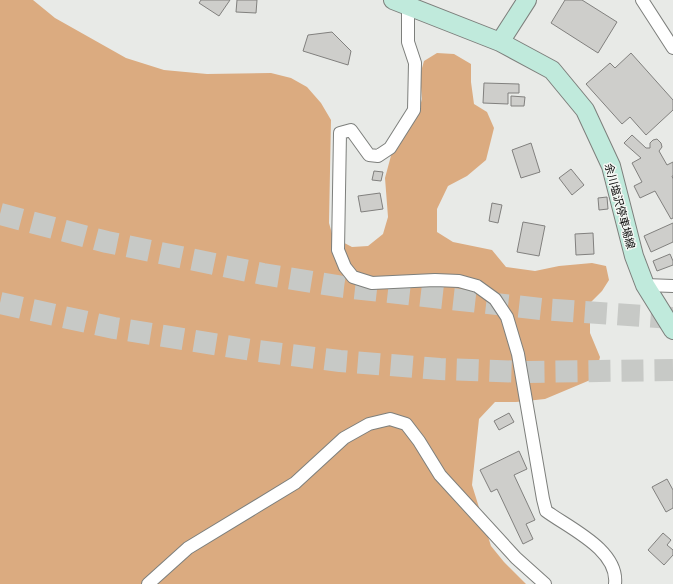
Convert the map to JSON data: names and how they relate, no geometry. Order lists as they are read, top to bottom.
{
  "streets": {
    "main road": ["余川塩沢停車場線"]
  }
}
